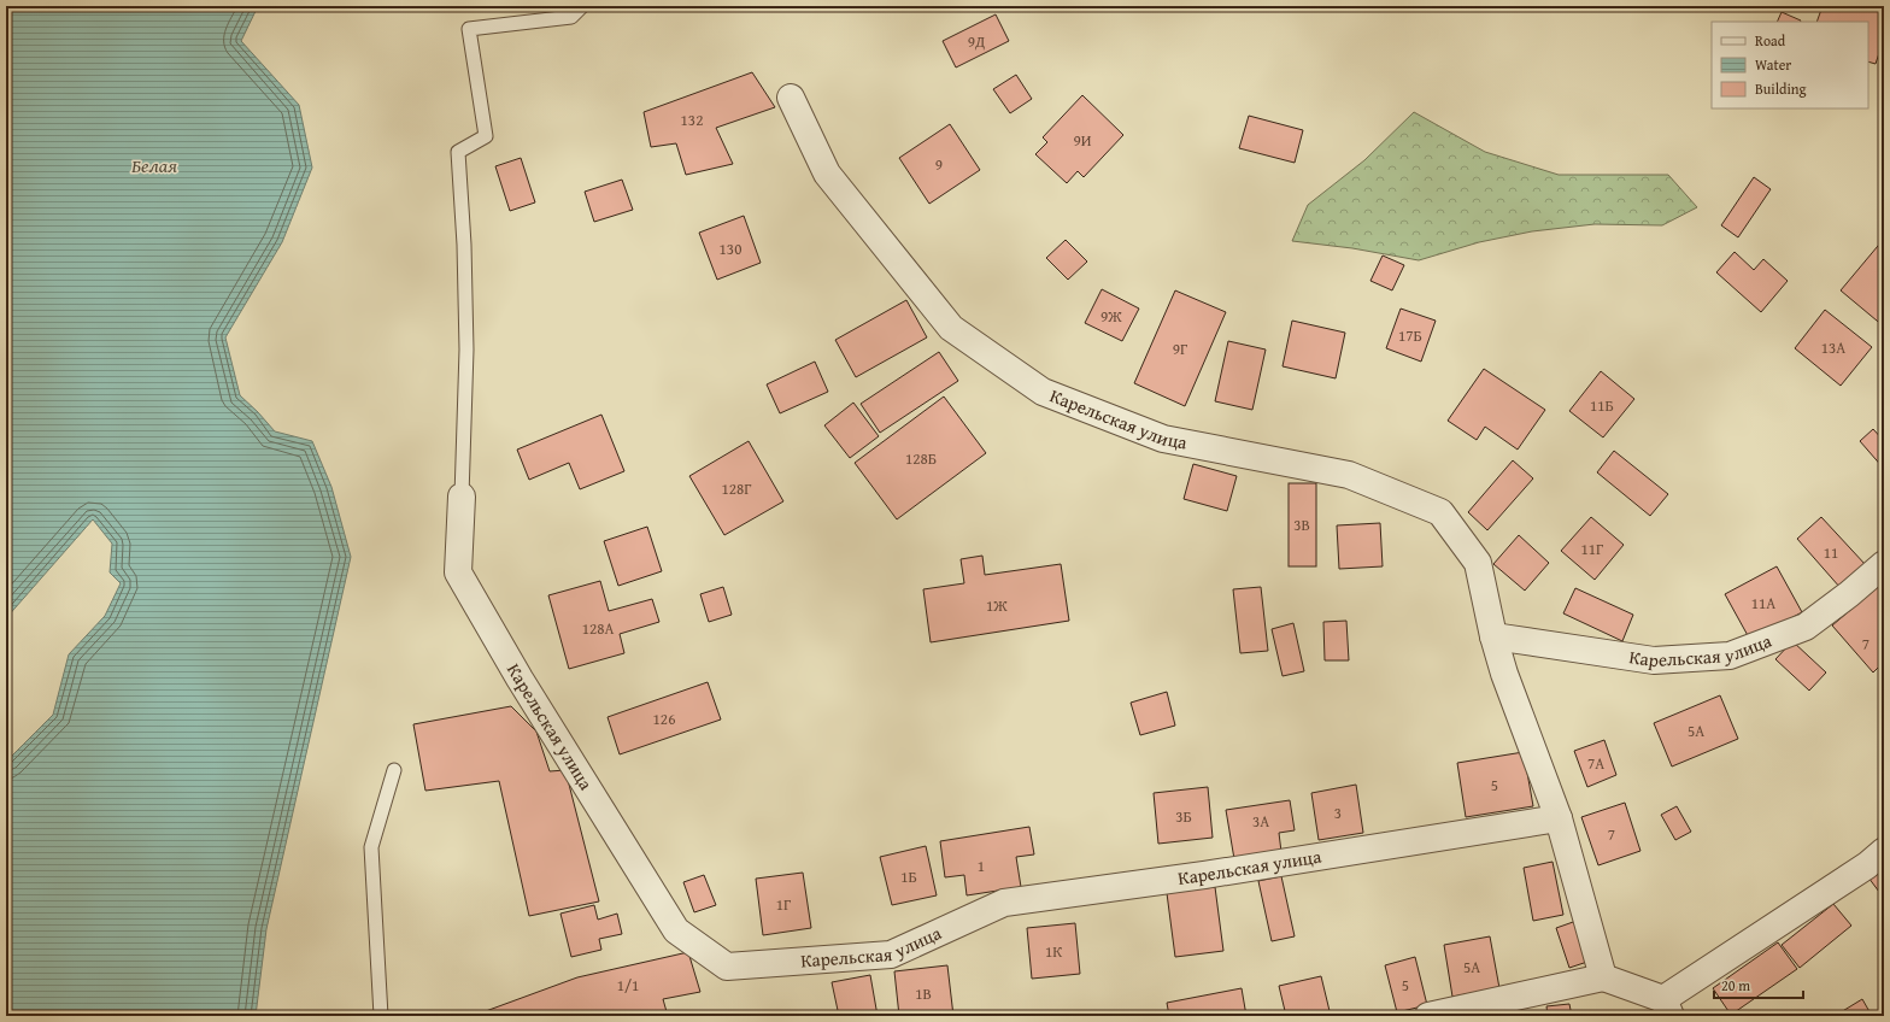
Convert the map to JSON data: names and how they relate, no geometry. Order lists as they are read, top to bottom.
{
  "streets": {
    "street": ["Карельская улица"]
  },
  "water": ["Белая"],
  "house_numbers": [
    "9Д",
    "132",
    "9И",
    "9",
    "130",
    "9Ж",
    "17Б",
    "13А",
    "9Г",
    "11Б",
    "128Б",
    "128Г",
    "3В",
    "11Г",
    "11",
    "11А",
    "1Ж",
    "128А",
    "7",
    "126",
    "5А",
    "7А",
    "5",
    "3",
    "3Б",
    "3А",
    "7",
    "1",
    "1Б",
    "1Г",
    "1К",
    "5А",
    "1/1",
    "5",
    "1В"
  ],
  "legend": ["Road", "Water", "Building"],
  "scale_bar": "20 m"
}
